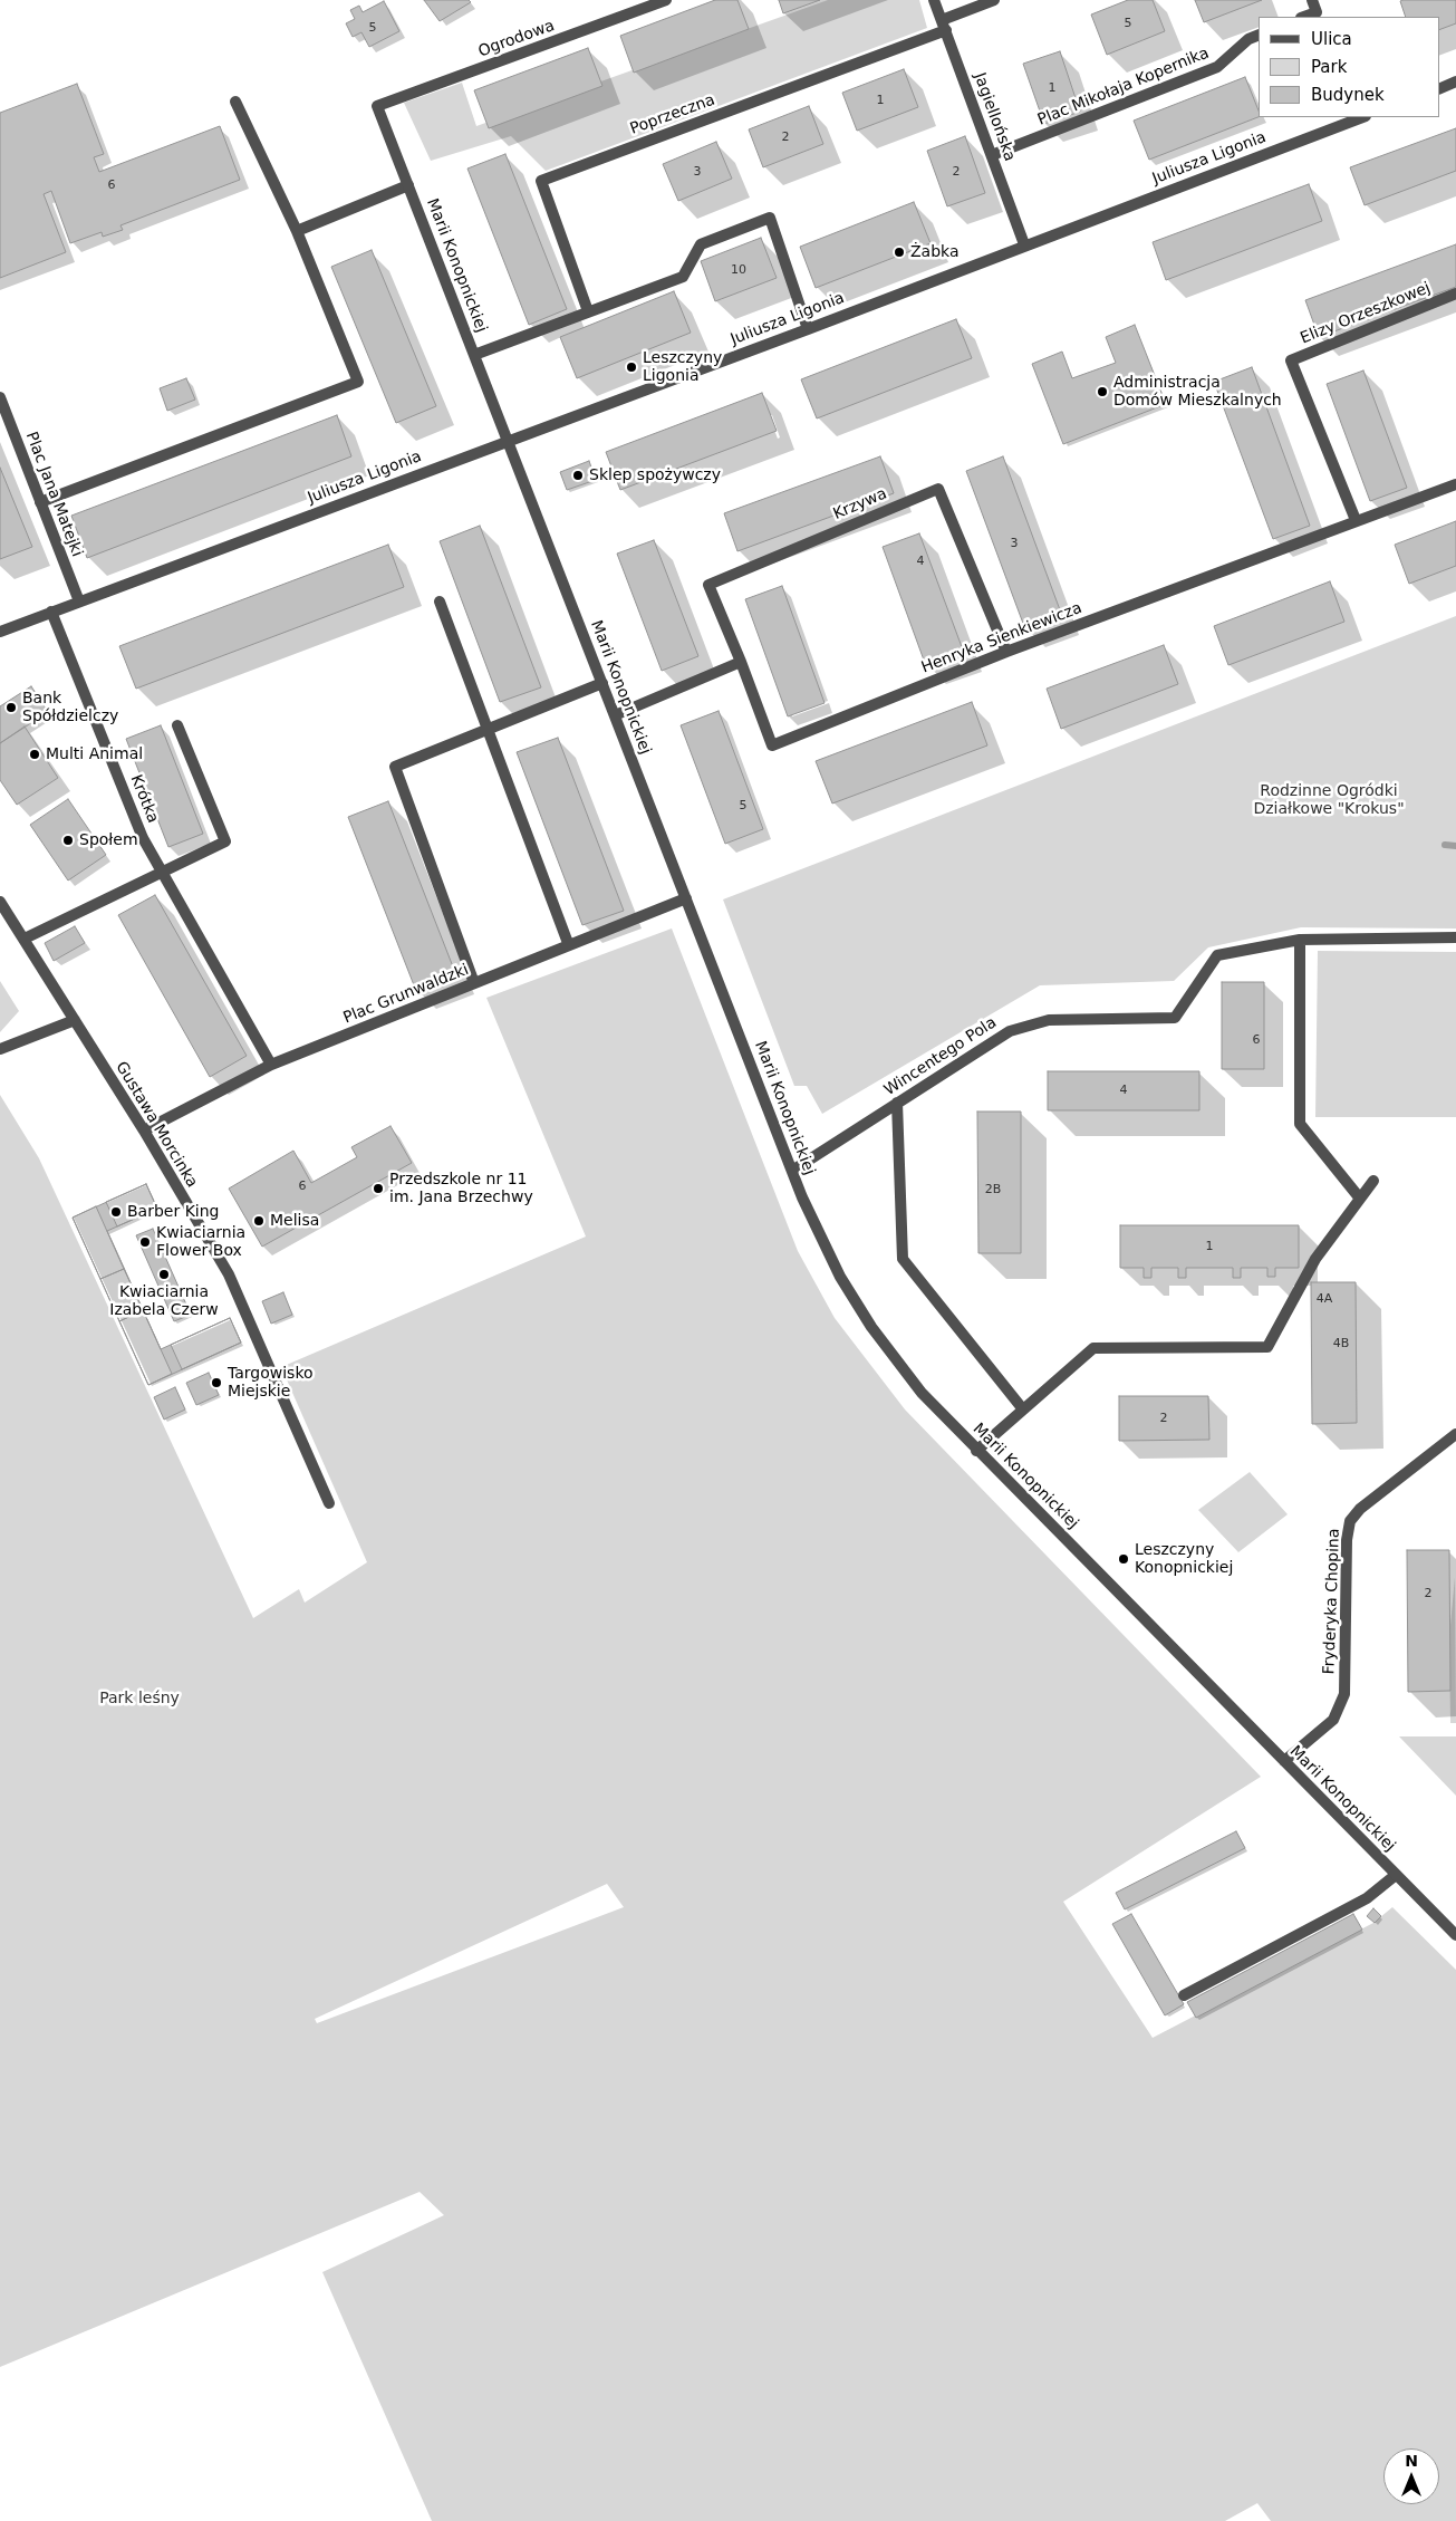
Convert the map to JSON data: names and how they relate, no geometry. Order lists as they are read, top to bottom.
{
  "streets": {
    "street": [
      "Ogrodowa",
      "Plac Mikołaja Kopernika",
      "Poprzeczna",
      "Jagiellońska",
      "Juliusza Ligonia",
      "Marii Konopnickiej",
      "Elizy Orzeszkowej",
      "Plac Jana Matejki",
      "Krzywa",
      "Henryka Sienkiewicza",
      "Krótka",
      "Plac Grunwaldzki",
      "Wincentego Pola",
      "Gustawa Morcinka",
      "Fryderyka Chopina"
    ]
  },
  "crossings": [
    ["Ogrodowa", "Marii Konopnickiej"],
    ["Plac Mikołaja Kopernika", "Jagiellońska"],
    ["Poprzeczna", "Jagiellońska"],
    ["Jagiellońska", "Juliusza Ligonia"],
    ["Juliusza Ligonia", "Marii Konopnickiej"],
    ["Juliusza Ligonia", "Plac Jana Matejki"],
    ["Juliusza Ligonia", "Krótka"],
    ["Marii Konopnickiej", "Plac Grunwaldzki"],
    ["Marii Konopnickiej", "Wincentego Pola"],
    ["Marii Konopnickiej", "Fryderyka Chopina"],
    ["Elizy Orzeszkowej", "Henryka Sienkiewicza"],
    ["Krzywa", "Henryka Sienkiewicza"],
    ["Krótka", "Plac Grunwaldzki"],
    ["Plac Grunwaldzki", "Gustawa Morcinka"]
  ],
  "parks": ["Rodzinne Ogródki Działkowe \"Krokus\"", "Park leśny"],
  "places": [
    "Żabka",
    "Leszczyny Ligonia",
    "Administracja Domów Mieszkalnych",
    "Sklep spożywczy",
    "Bank Spółdzielczy",
    "Multi Animal",
    "Społem",
    "Przedszkole nr 11 im. Jana Brzechwy",
    "Barber King",
    "Melisa",
    "Kwiaciarnia Flower Box",
    "Kwiaciarnia Izabela Czerw",
    "Targowisko Miejskie",
    "Leszczyny Konopnickiej"
  ],
  "house_numbers": [
    "5",
    "5",
    "1",
    "1",
    "2",
    "3",
    "2",
    "6",
    "10",
    "3",
    "4",
    "5",
    "6",
    "4",
    "6",
    "2B",
    "1",
    "4A",
    "4B",
    "2",
    "2"
  ],
  "legend": ["Ulica", "Park", "Budynek"],
  "north": "top"
}
